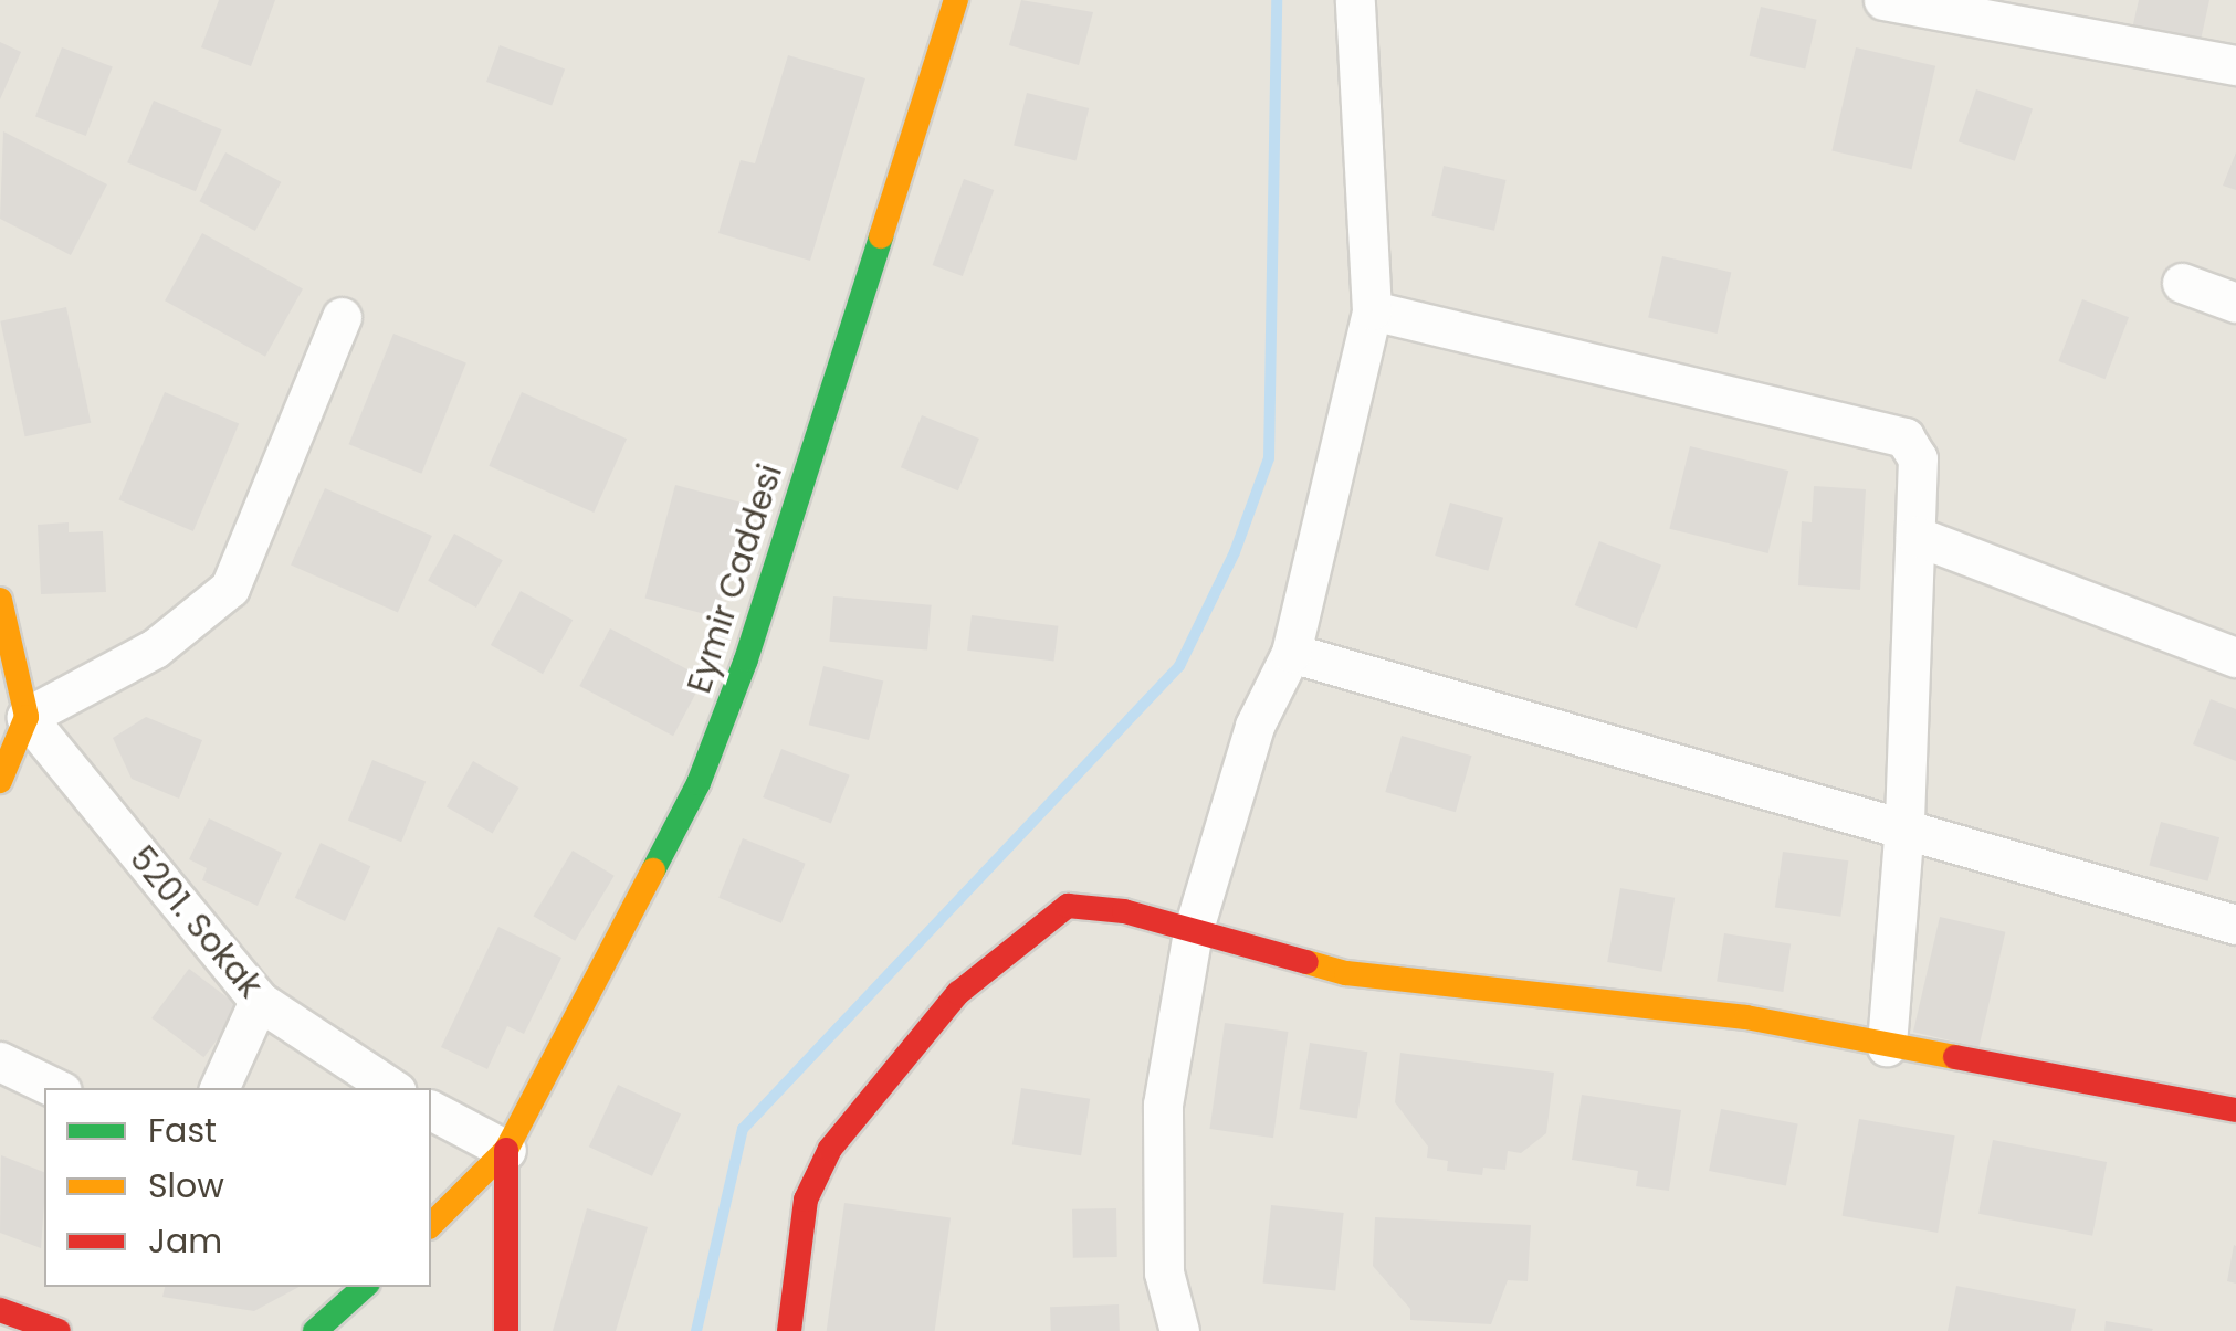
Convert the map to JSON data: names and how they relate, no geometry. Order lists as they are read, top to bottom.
{
  "streets": {
    "main road": ["Eymir Caddesi"],
    "street": ["5201. Sokak"]
  },
  "legend": ["Fast", "Slow", "Jam"]
}
